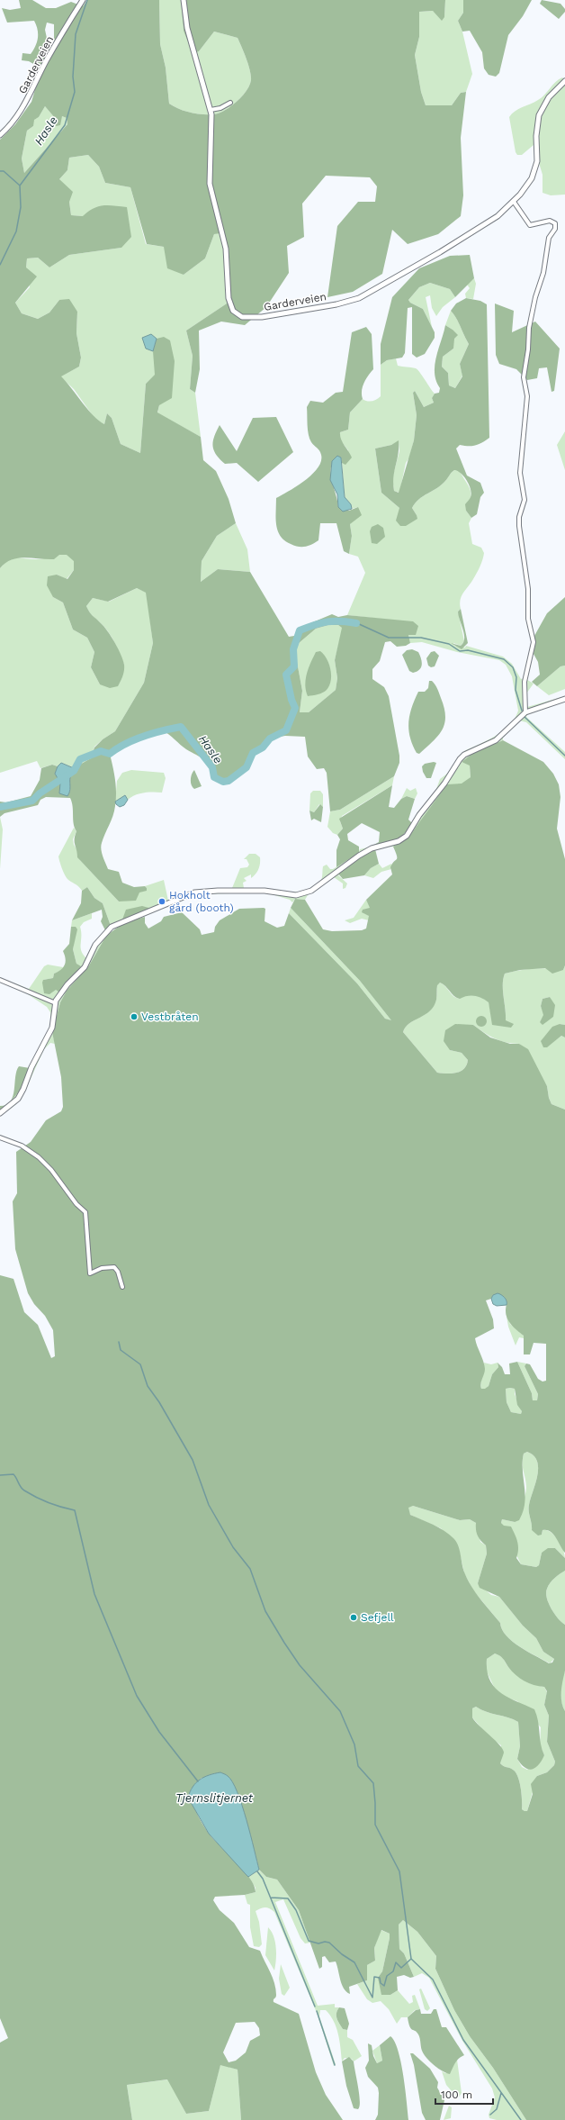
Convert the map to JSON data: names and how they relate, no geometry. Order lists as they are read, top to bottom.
{
  "streets": {
    "street": ["Garderveien"]
  },
  "water": ["Hasle", "Tjernslitjernet"],
  "places": ["Hokholt gård (booth)", "Vestbråten", "Sefjell"],
  "scale_bar": "100 m"
}
